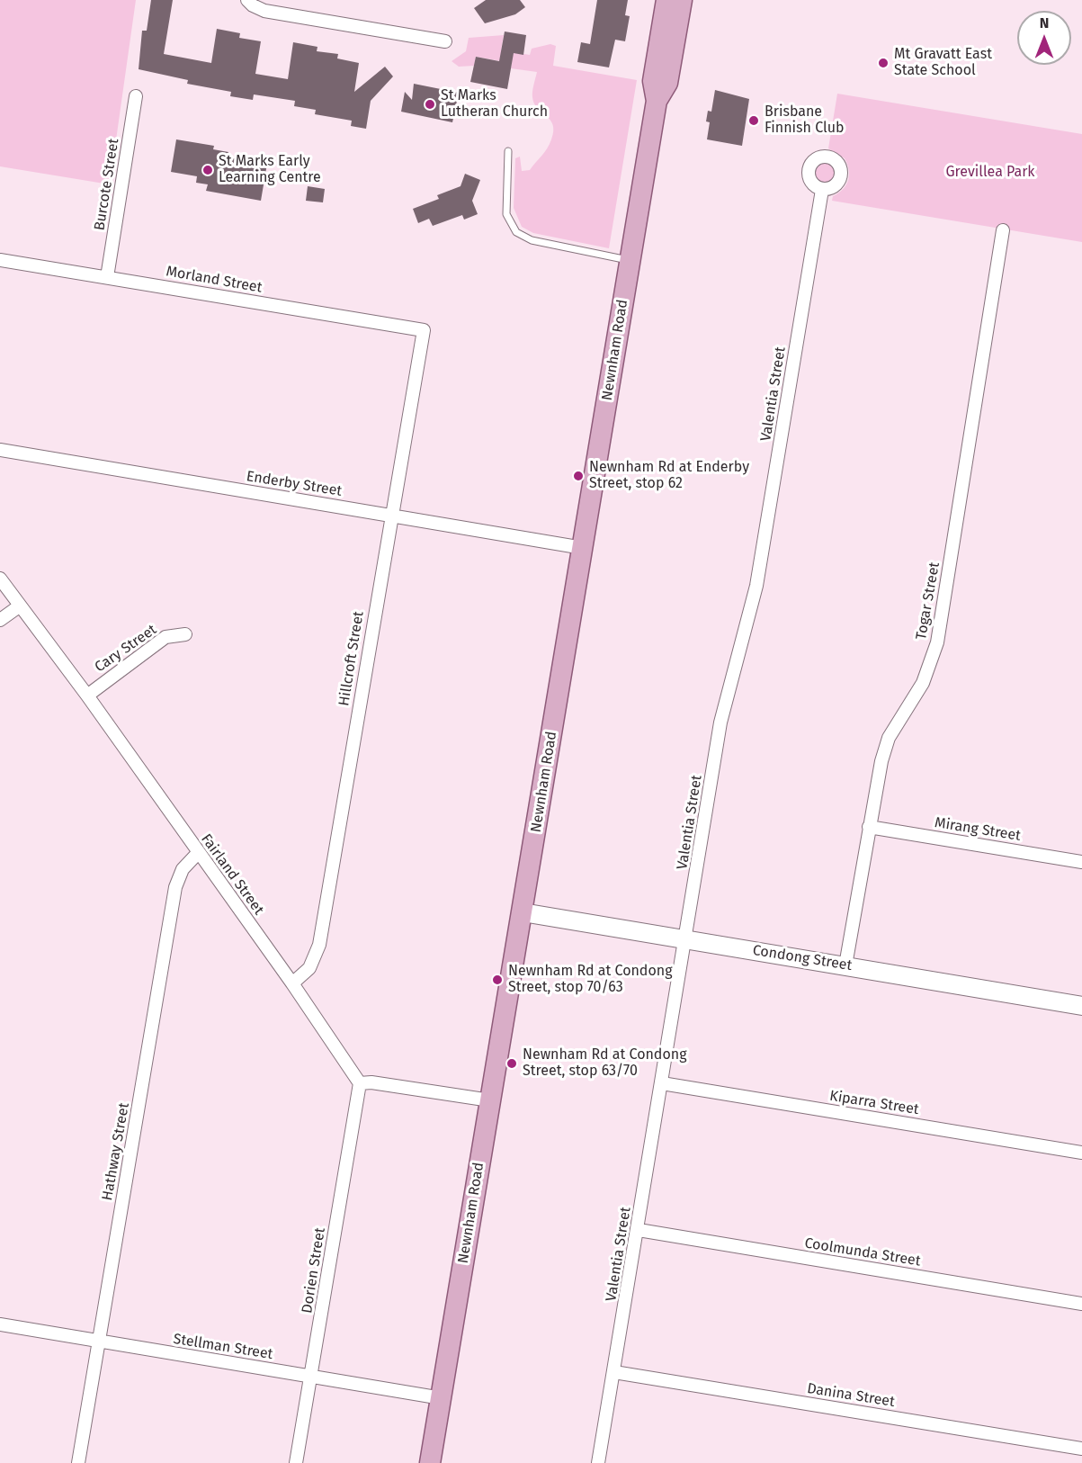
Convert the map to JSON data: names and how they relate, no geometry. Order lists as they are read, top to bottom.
{
  "streets": {
    "main road": ["Newnham Road"],
    "street": [
      "Burcote Street",
      "Morland Street",
      "Valentia Street",
      "Enderby Street",
      "Togar Street",
      "Cary Street",
      "Hillcroft Street",
      "Mirang Street",
      "Fairland Street",
      "Condong Street",
      "Kiparra Street",
      "Hathway Street",
      "Coolmunda Street",
      "Dorien Street",
      "Stellman Street",
      "Danina Street"
    ]
  },
  "crossings": [
    ["Burcote Street", "Morland Street"],
    ["Morland Street", "Hillcroft Street"],
    ["Newnham Road", "Enderby Street"],
    ["Newnham Road", "Condong Street"],
    ["Newnham Road", "Stellman Street"],
    ["Valentia Street", "Condong Street"],
    ["Valentia Street", "Kiparra Street"],
    ["Valentia Street", "Coolmunda Street"],
    ["Valentia Street", "Danina Street"],
    ["Enderby Street", "Hillcroft Street"],
    ["Togar Street", "Mirang Street"],
    ["Togar Street", "Condong Street"],
    ["Cary Street", "Fairland Street"],
    ["Hillcroft Street", "Fairland Street"],
    ["Fairland Street", "Hathway Street"],
    ["Fairland Street", "Dorien Street"],
    ["Hathway Street", "Stellman Street"],
    ["Dorien Street", "Stellman Street"]
  ],
  "parks": ["Grevillea Park"],
  "places": [
    "Mt Gravatt East State School",
    "St Marks Lutheran Church",
    "Brisbane Finnish Club",
    "St Marks Early Learning Centre",
    "Newnham Rd at Enderby Street, stop 62",
    "Newnham Rd at Condong Street, stop 70/63",
    "Newnham Rd at Condong Street, stop 63/70"
  ],
  "north": "top"
}
